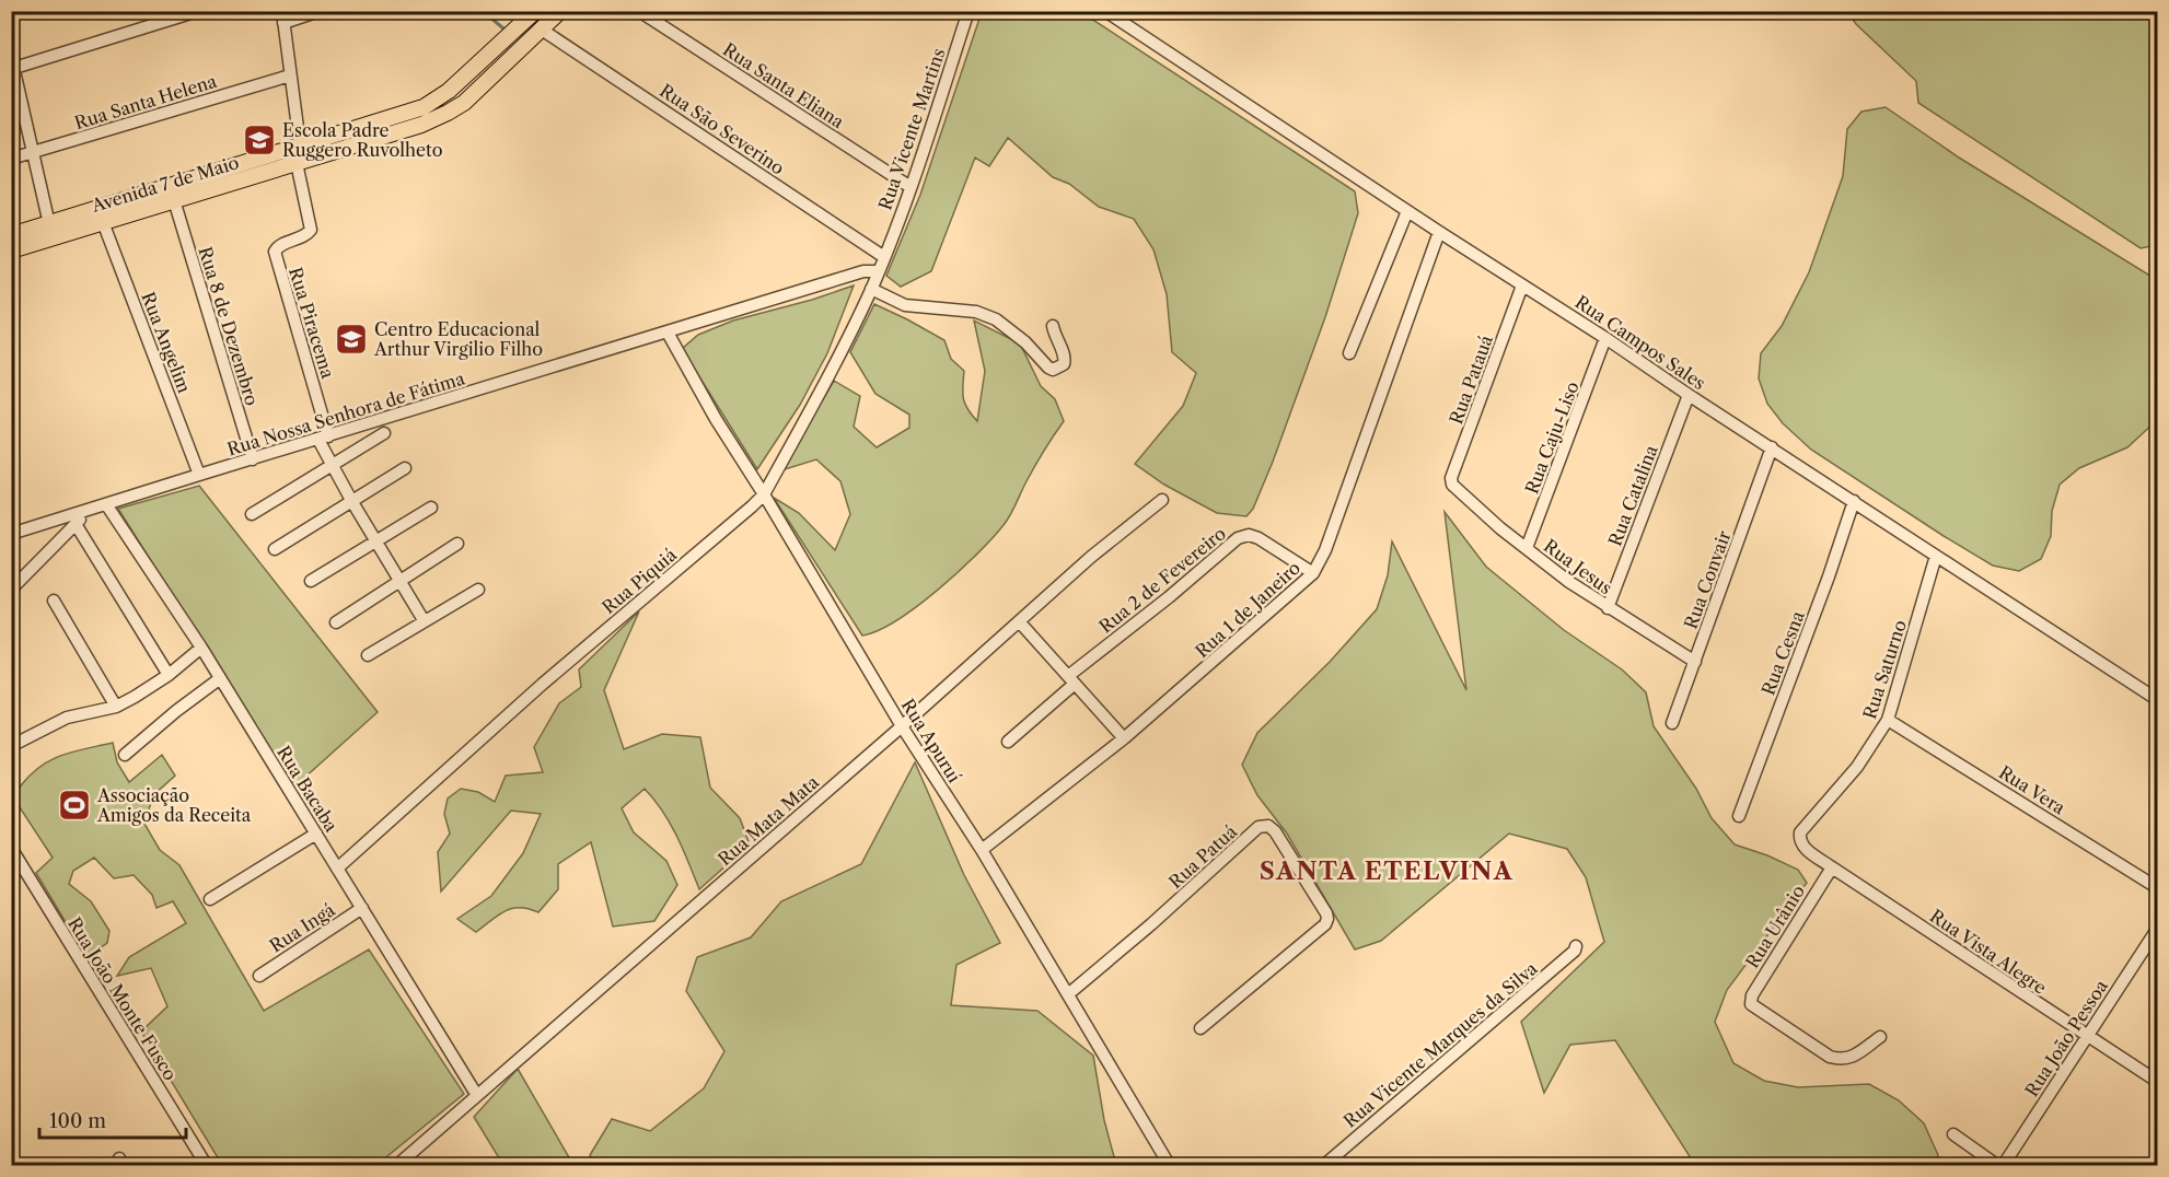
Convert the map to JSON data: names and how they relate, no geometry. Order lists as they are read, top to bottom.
{
  "streets": {
    "main road": ["Avenida 7 de Maio"],
    "street": [
      "Rua Santa Eliana",
      "Rua Santa Helena",
      "Rua São Severino",
      "Rua Vicente Martins",
      "Rua Piracema",
      "Rua 8 de Dezembro",
      "Rua Angelim",
      "Rua Campos Sales",
      "Rua Patauá",
      "Rua Nossa Senhora de Fátima",
      "Rua Caju-Liso",
      "Rua Catalina",
      "Rua Jesus",
      "Rua 2 de Fevereiro",
      "Rua Convair",
      "Rua Piquiá",
      "Rua 1 de Janeiro",
      "Rua Cesna",
      "Rua Saturno",
      "Rua Apuruí",
      "Rua Bacaba",
      "Rua Vera",
      "Rua Mata Mata",
      "Rua Patuá",
      "Rua Urânio",
      "Rua Ingá",
      "Rua Vista Alegre",
      "Rua João Monte Fusco",
      "Rua João Pessoa",
      "Rua Vicente Marques da Silva"
    ]
  },
  "crossings": [
    ["Rua Santa Eliana", "Rua Vicente Martins"],
    ["Rua São Severino", "Rua Vicente Martins"],
    ["Rua São Severino", "Avenida 7 de Maio"],
    ["Rua São Severino", "Rua Piquiá"],
    ["Rua Vicente Martins", "Rua Piquiá"],
    ["Avenida 7 de Maio", "Rua Piracema"],
    ["Avenida 7 de Maio", "Rua 8 de Dezembro"],
    ["Avenida 7 de Maio", "Rua Angelim"],
    ["Rua Piracema", "Rua Nossa Senhora de Fátima"],
    ["Rua 8 de Dezembro", "Rua Nossa Senhora de Fátima"],
    ["Rua Angelim", "Rua Nossa Senhora de Fátima"],
    ["Rua Campos Sales", "Rua Patauá"],
    ["Rua Campos Sales", "Rua Caju-Liso"],
    ["Rua Campos Sales", "Rua Catalina"],
    ["Rua Campos Sales", "Rua Convair"],
    ["Rua Campos Sales", "Rua 1 de Janeiro"],
    ["Rua Campos Sales", "Rua Cesna"],
    ["Rua Campos Sales", "Rua Saturno"],
    ["Rua Patauá", "Rua Jesus"],
    ["Rua Nossa Senhora de Fátima", "Rua Piquiá"],
    ["Rua Nossa Senhora de Fátima", "Rua Apuruí"],
    ["Rua Nossa Senhora de Fátima", "Rua Bacaba"],
    ["Rua Caju-Liso", "Rua Jesus"],
    ["Rua Catalina", "Rua Jesus"],
    ["Rua Jesus", "Rua Convair"],
    ["Rua 2 de Fevereiro", "Rua 1 de Janeiro"],
    ["Rua Piquiá", "Rua Apuruí"],
    ["Rua Piquiá", "Rua Bacaba"],
    ["Rua 1 de Janeiro", "Rua Apuruí"],
    ["Rua Saturno", "Rua Vera"],
    ["Rua Saturno", "Rua Vista Alegre"],
    ["Rua Apuruí", "Rua Mata Mata"],
    ["Rua Apuruí", "Rua Patuá"],
    ["Rua Bacaba", "Rua Mata Mata"],
    ["Rua Bacaba", "Rua Ingá"],
    ["Rua Urânio", "Rua Vista Alegre"],
    ["Rua Vista Alegre", "Rua João Pessoa"]
  ],
  "districts": ["SANTA ETELVINA"],
  "places": {
    "school or university": ["Escola Padre Ruggero Ruvolheto", "Centro Educacional Arthur Virgilio Filho"],
    "sports": ["Associação Amigos da Receita"]
  },
  "scale_bar": "100 m"
}
